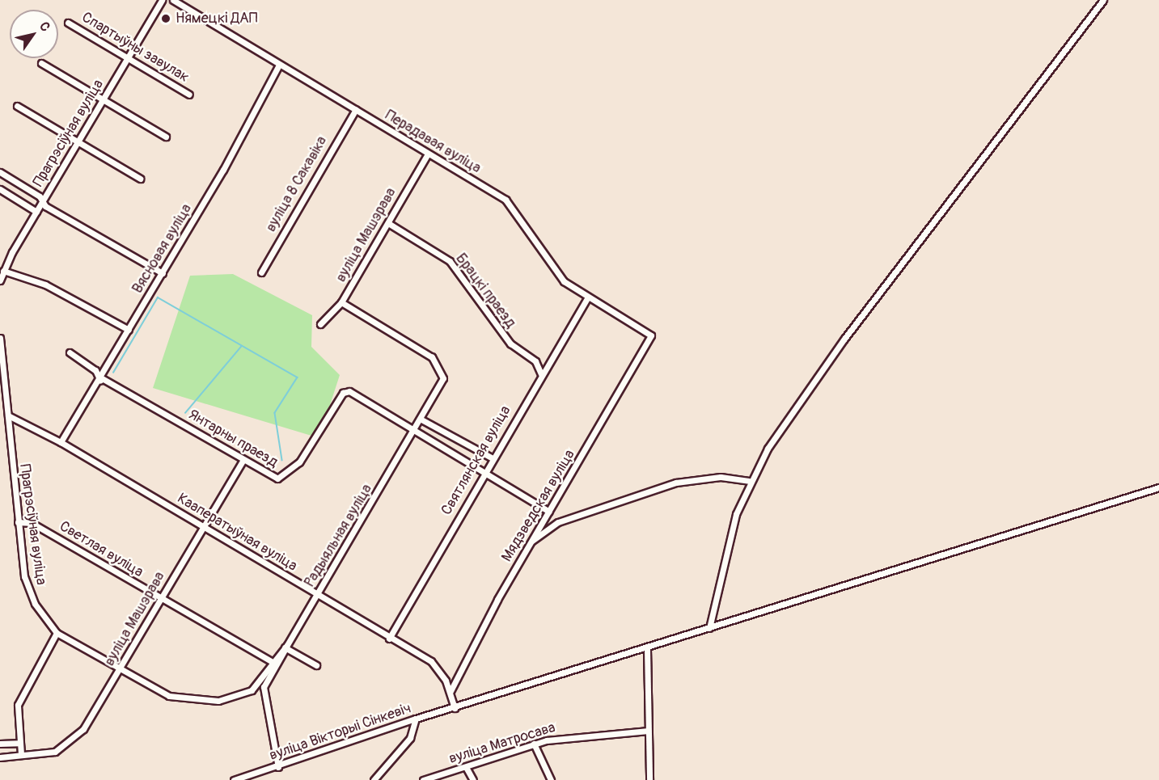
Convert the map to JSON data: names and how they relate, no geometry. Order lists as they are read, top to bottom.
{
  "streets": {
    "street": [
      "Спартыўны завулак",
      "Прагрэсіўная вуліца",
      "Перадавая вуліца",
      "вуліца 8 Сакавіка",
      "вуліца Машэрава",
      "Вясновая вуліца",
      "Брацкі праезд",
      "Янтарны праезд",
      "Святлянская вуліца",
      "Мядзведская вуліца",
      "Кааператыўная вуліца",
      "Радыяльная вуліца",
      "Светлая вуліца",
      "вуліца Вікторыі Сінкевіч",
      "вуліца Матросава"
    ]
  },
  "crossings": [
    ["Спартыўны завулак", "Прагрэсіўная вуліца"],
    ["Прагрэсіўная вуліца", "вуліца Машэрава"],
    ["Прагрэсіўная вуліца", "Кааператыўная вуліца"],
    ["Прагрэсіўная вуліца", "Светлая вуліца"],
    ["Перадавая вуліца", "вуліца 8 Сакавіка"],
    ["Перадавая вуліца", "вуліца Машэрава"],
    ["Перадавая вуліца", "Вясновая вуліца"],
    ["Перадавая вуліца", "Святлянская вуліца"],
    ["Перадавая вуліца", "Мядзведская вуліца"],
    ["вуліца Машэрава", "Брацкі праезд"],
    ["вуліца Машэрава", "Янтарны праезд"],
    ["вуліца Машэрава", "Кааператыўная вуліца"],
    ["вуліца Машэрава", "Радыяльная вуліца"],
    ["вуліца Машэрава", "Светлая вуліца"],
    ["Вясновая вуліца", "Янтарны праезд"],
    ["Вясновая вуліца", "Кааператыўная вуліца"],
    ["Янтарны праезд", "Радыяльная вуліца"],
    ["Святлянская вуліца", "Кааператыўная вуліца"],
    ["Мядзведская вуліца", "Кааператыўная вуліца"],
    ["Кааператыўная вуліца", "Радыяльная вуліца"],
    ["Кааператыўная вуліца", "вуліца Вікторыі Сінкевіч"],
    ["Радыяльная вуліца", "Светлая вуліца"]
  ],
  "places": ["Нямецкі ДАП"],
  "north": "top right"
}
